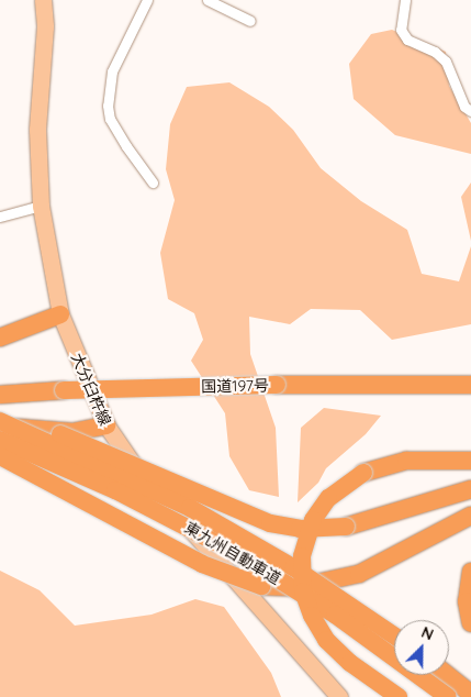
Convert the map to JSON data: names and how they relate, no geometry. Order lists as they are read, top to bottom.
{
  "streets": {
    "highway": ["国道197号", "東九州自動車道"],
    "main road": ["大分臼杵線"]
  },
  "north": "top right"
}
